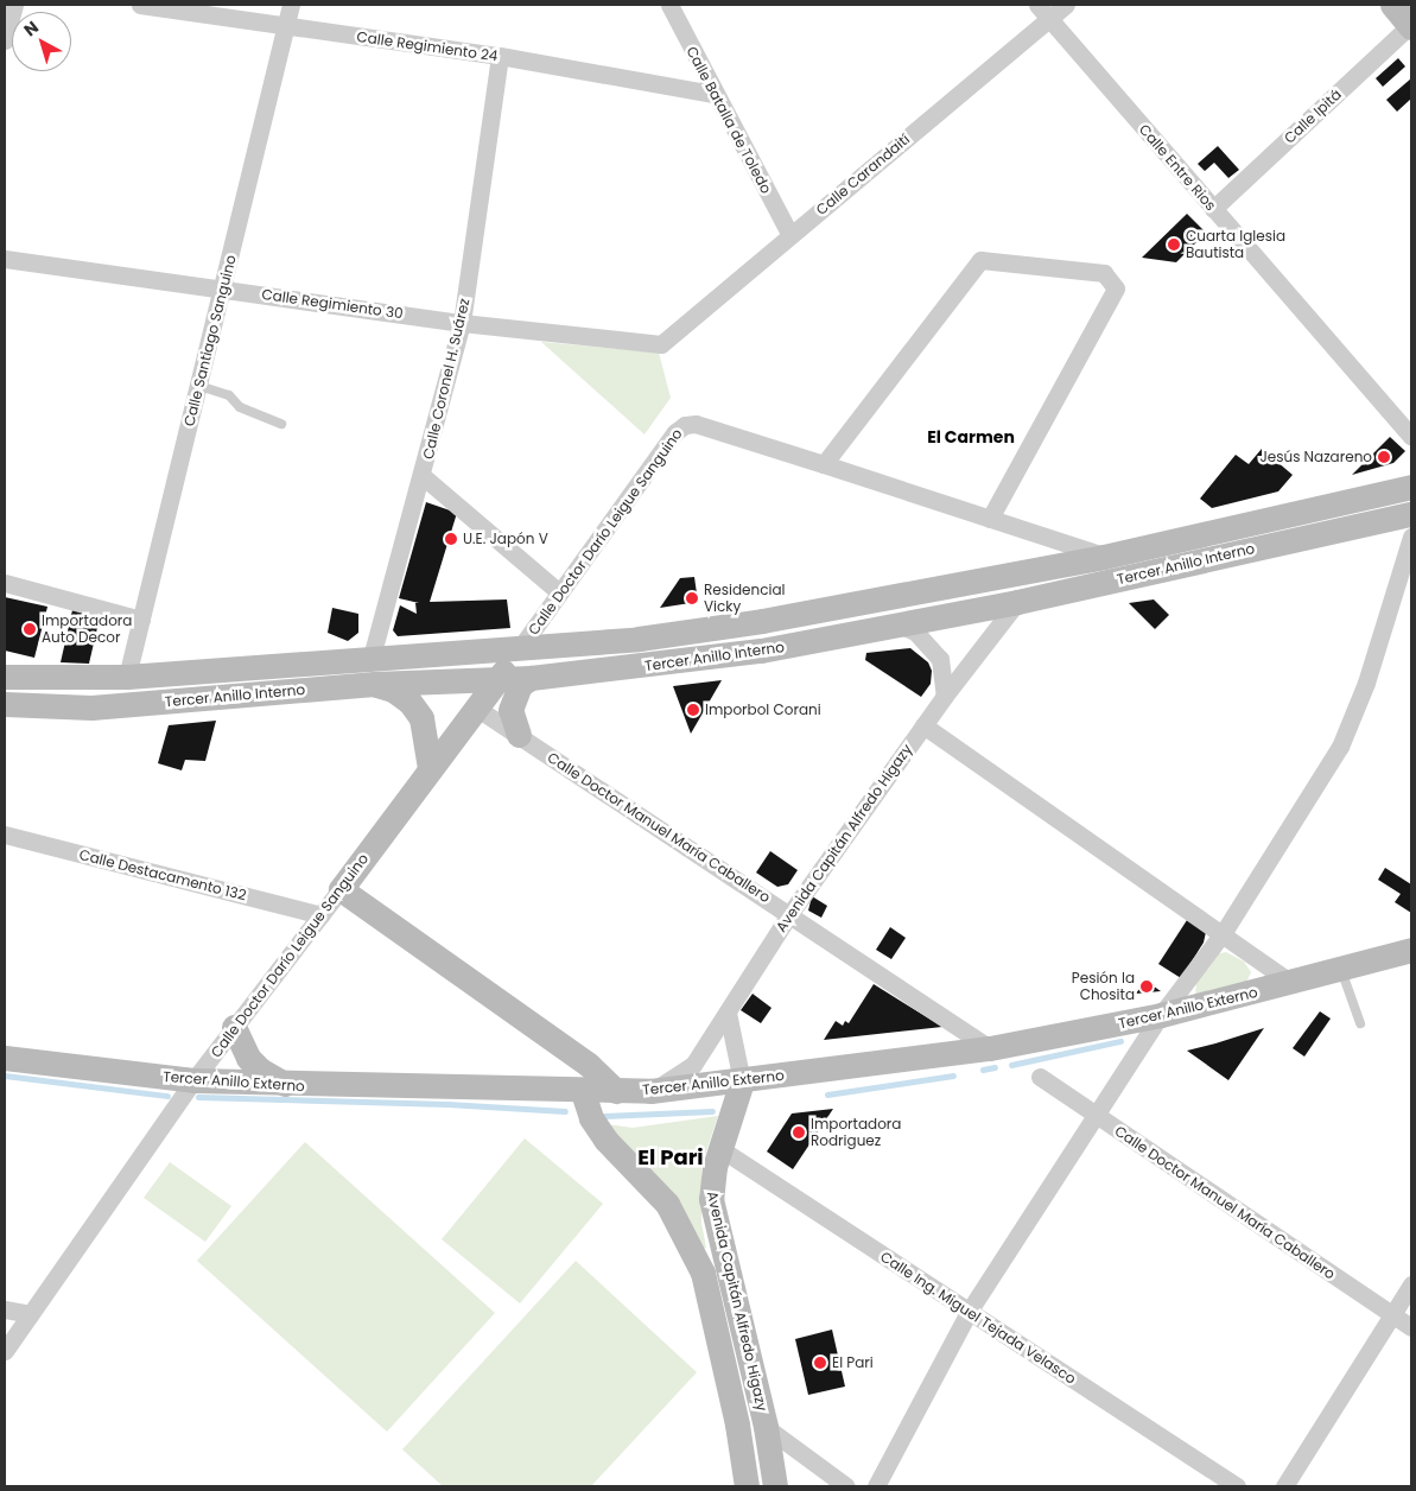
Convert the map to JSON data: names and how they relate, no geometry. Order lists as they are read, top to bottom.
{
  "streets": {
    "main road": [
      "Calle Doctor Darío Leigue Sanguino",
      "Tercer Anillo Interno",
      "Avenida Capitán Alfredo Higazy",
      "Tercer Anillo Externo"
    ],
    "street": [
      "Calle Regimiento 24",
      "Calle Ipitá",
      "Calle Batalla de Toledo",
      "Calle Entre Rios",
      "Calle Carandaití",
      "Calle Regimiento 30",
      "Calle Santiago Sanguino",
      "Calle Coronel H. Suárez",
      "Calle Doctor Manuel María Caballero",
      "Calle Destacamento 132",
      "Calle Ing. Miguel Tejada Velasco"
    ]
  },
  "crossings": [
    ["Calle Regimiento 24", "Calle Batalla de Toledo"],
    ["Calle Regimiento 24", "Calle Santiago Sanguino"],
    ["Calle Regimiento 24", "Calle Coronel H. Suárez"],
    ["Calle Ipitá", "Calle Entre Rios"],
    ["Calle Batalla de Toledo", "Calle Carandaití"],
    ["Calle Entre Rios", "Calle Carandaití"],
    ["Calle Carandaití", "Calle Regimiento 30"],
    ["Calle Regimiento 30", "Calle Santiago Sanguino"],
    ["Calle Regimiento 30", "Calle Coronel H. Suárez"],
    ["Calle Santiago Sanguino", "Tercer Anillo Interno"],
    ["Calle Coronel H. Suárez", "Tercer Anillo Interno"],
    ["Calle Doctor Darío Leigue Sanguino", "Tercer Anillo Interno"],
    ["Calle Doctor Darío Leigue Sanguino", "Calle Doctor Manuel María Caballero"],
    ["Calle Doctor Darío Leigue Sanguino", "Calle Destacamento 132"],
    ["Calle Doctor Darío Leigue Sanguino", "Tercer Anillo Externo"],
    ["Tercer Anillo Interno", "Avenida Capitán Alfredo Higazy"],
    ["Calle Doctor Manuel María Caballero", "Avenida Capitán Alfredo Higazy"],
    ["Calle Doctor Manuel María Caballero", "Tercer Anillo Externo"],
    ["Avenida Capitán Alfredo Higazy", "Tercer Anillo Externo"],
    ["Avenida Capitán Alfredo Higazy", "Calle Ing. Miguel Tejada Velasco"]
  ],
  "districts": ["El Carmen", "El Pari"],
  "places": [
    "Cuarta Iglesia Bautista",
    "Jesús Nazareno",
    "U.E. Japón V",
    "Residencial Vicky",
    "Importadora Auto Decor",
    "Imporbol Corani",
    "Pesión la Chosita",
    "Importadora Rodriguez",
    "El Pari"
  ],
  "north": "top left"
}
